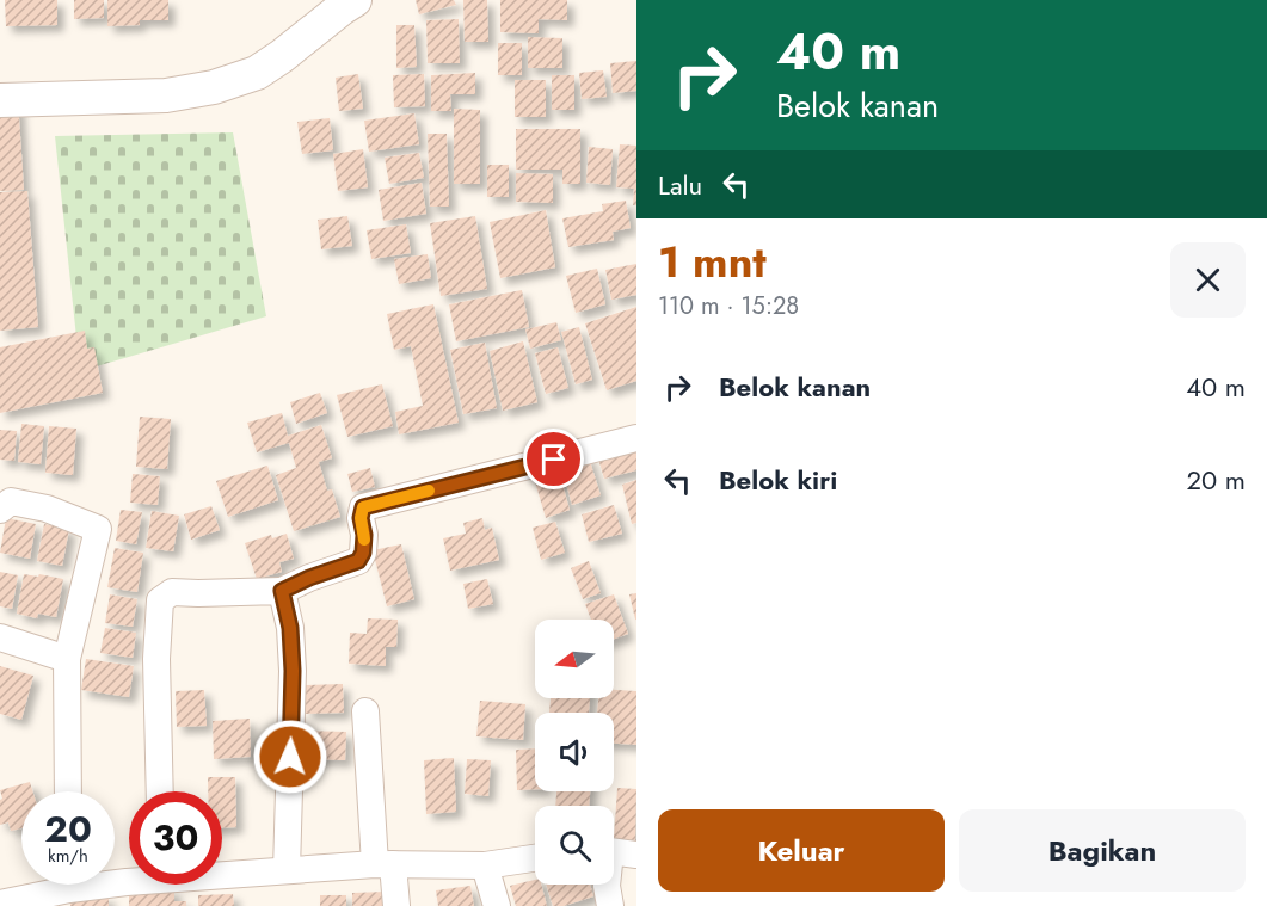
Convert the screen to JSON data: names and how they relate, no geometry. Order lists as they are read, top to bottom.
{
  "north": "left",
  "page": {
    "turn": ["40 m", "Belok kanan"],
    "then": "Lalu",
    "heading": ["1 mnt", "110 m · 15:28"],
    "list": [
      {
        "name": "Belok kanan",
        "value": "40 m"
      },
      {
        "name": "Belok kiri",
        "value": "20 m"
      }
    ],
    "speed": "20 km/h",
    "limit": "30",
    "buttons": ["Keluar", "Bagikan"]
  }
}
